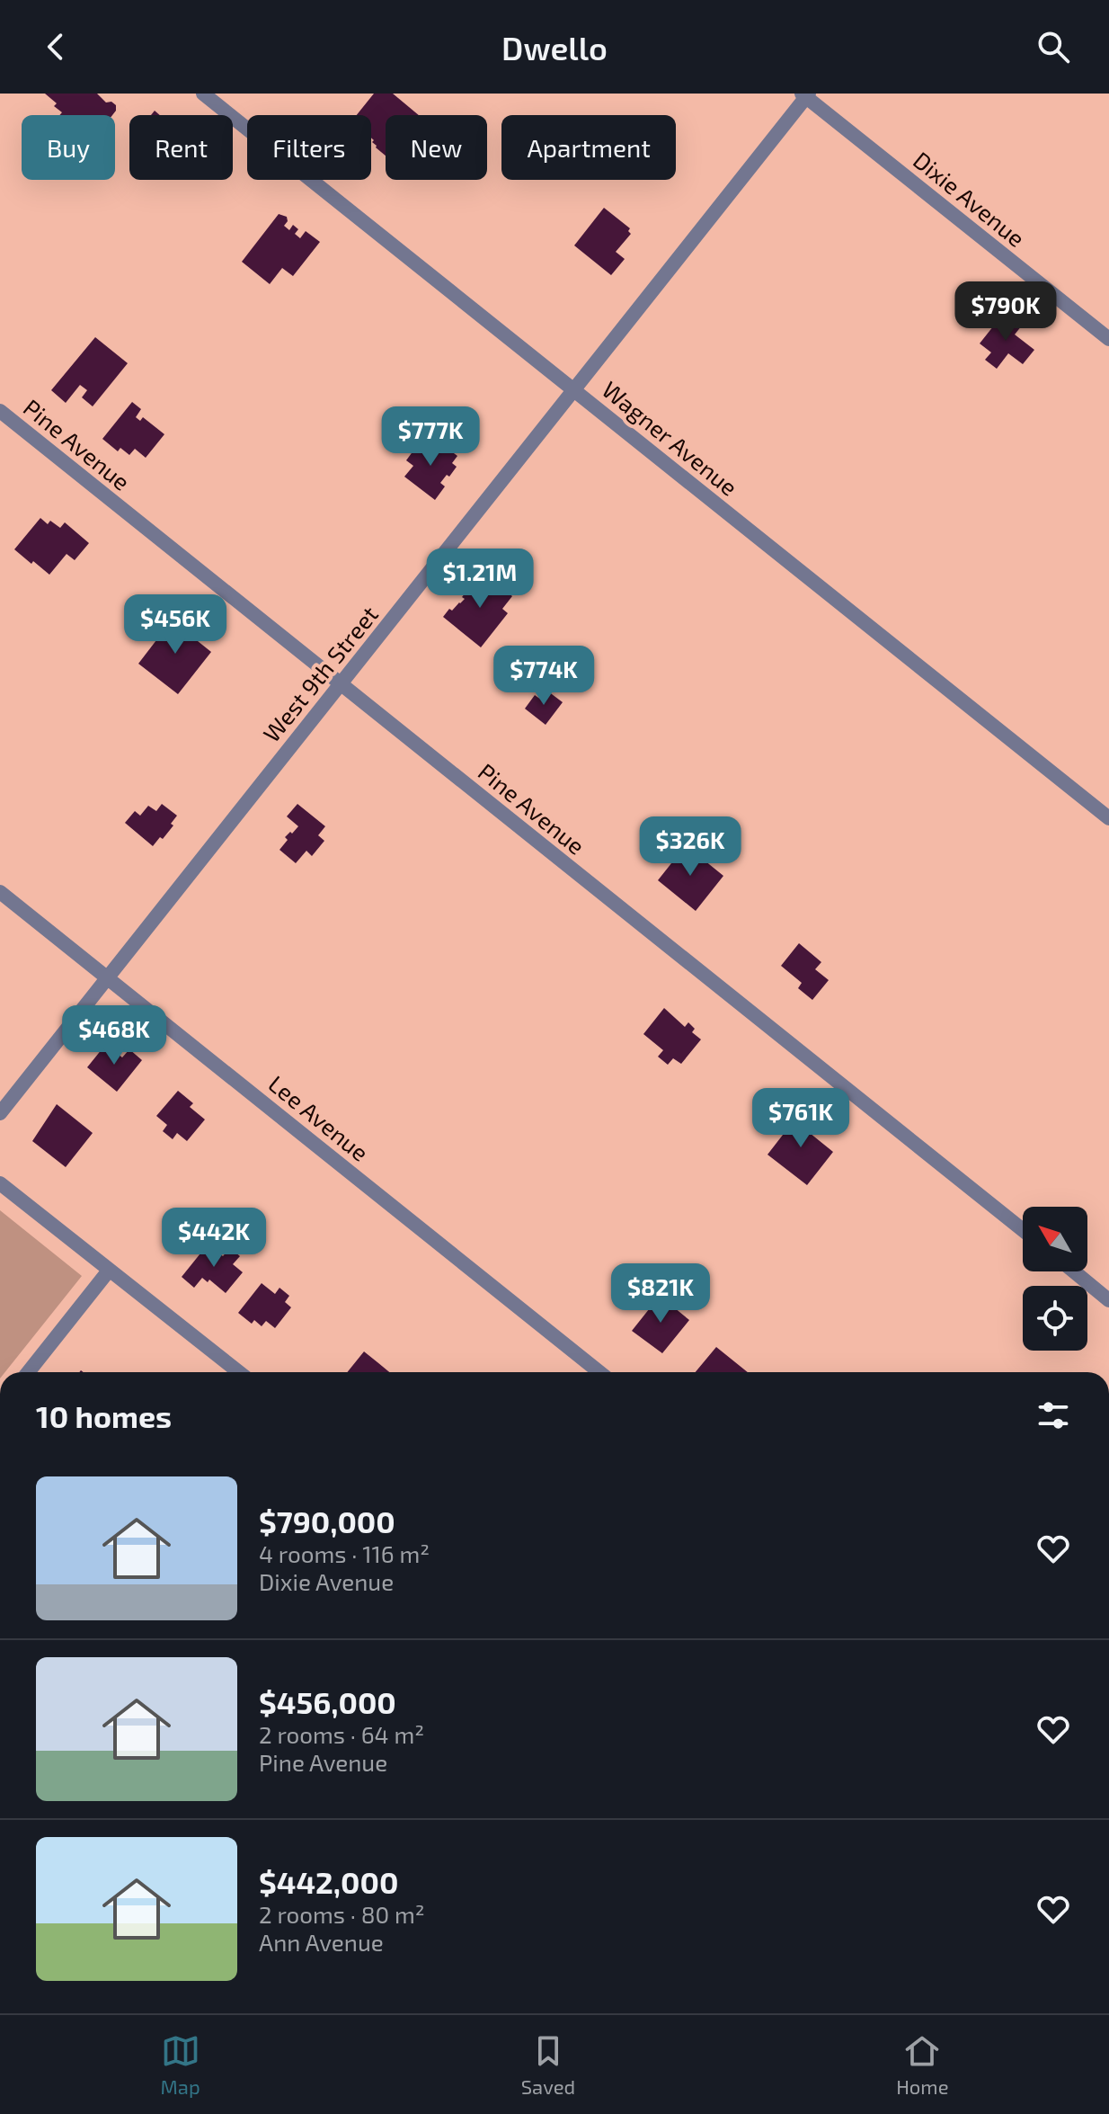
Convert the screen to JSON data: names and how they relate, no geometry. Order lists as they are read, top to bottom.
{
  "streets": {
    "street": [
      "Dixie Avenue",
      "Wagner Avenue",
      "Pine Avenue",
      "West 9th Street",
      "Lee Avenue"
    ]
  },
  "crossings": [
    ["Dixie Avenue", "West 9th Street"],
    ["Wagner Avenue", "West 9th Street"],
    ["Pine Avenue", "West 9th Street"],
    ["West 9th Street", "Lee Avenue"]
  ],
  "north": "top left",
  "page": {
    "header": "Dwello",
    "chip": [
      "Buy",
      "Rent",
      "Filters",
      "New",
      "Apartment"
    ],
    "price": [
      "$790K",
      "$777K",
      "$1.21M",
      "$456K",
      "$774K",
      "$326K",
      "$468K",
      "$761K",
      "$442K",
      "$821K"
    ],
    "heading": "10 homes",
    "list": [
      {
        "name": "$790,000",
        "note": "4 rooms · 116 m² · Dixie Avenue"
      },
      {
        "name": "$456,000",
        "note": "2 rooms · 64 m² · Pine Avenue"
      },
      {
        "name": "$442,000",
        "note": "2 rooms · 80 m² · Ann Avenue"
      }
    ],
    "tabs": ["Map", "Saved", "Home"]
  }
}
